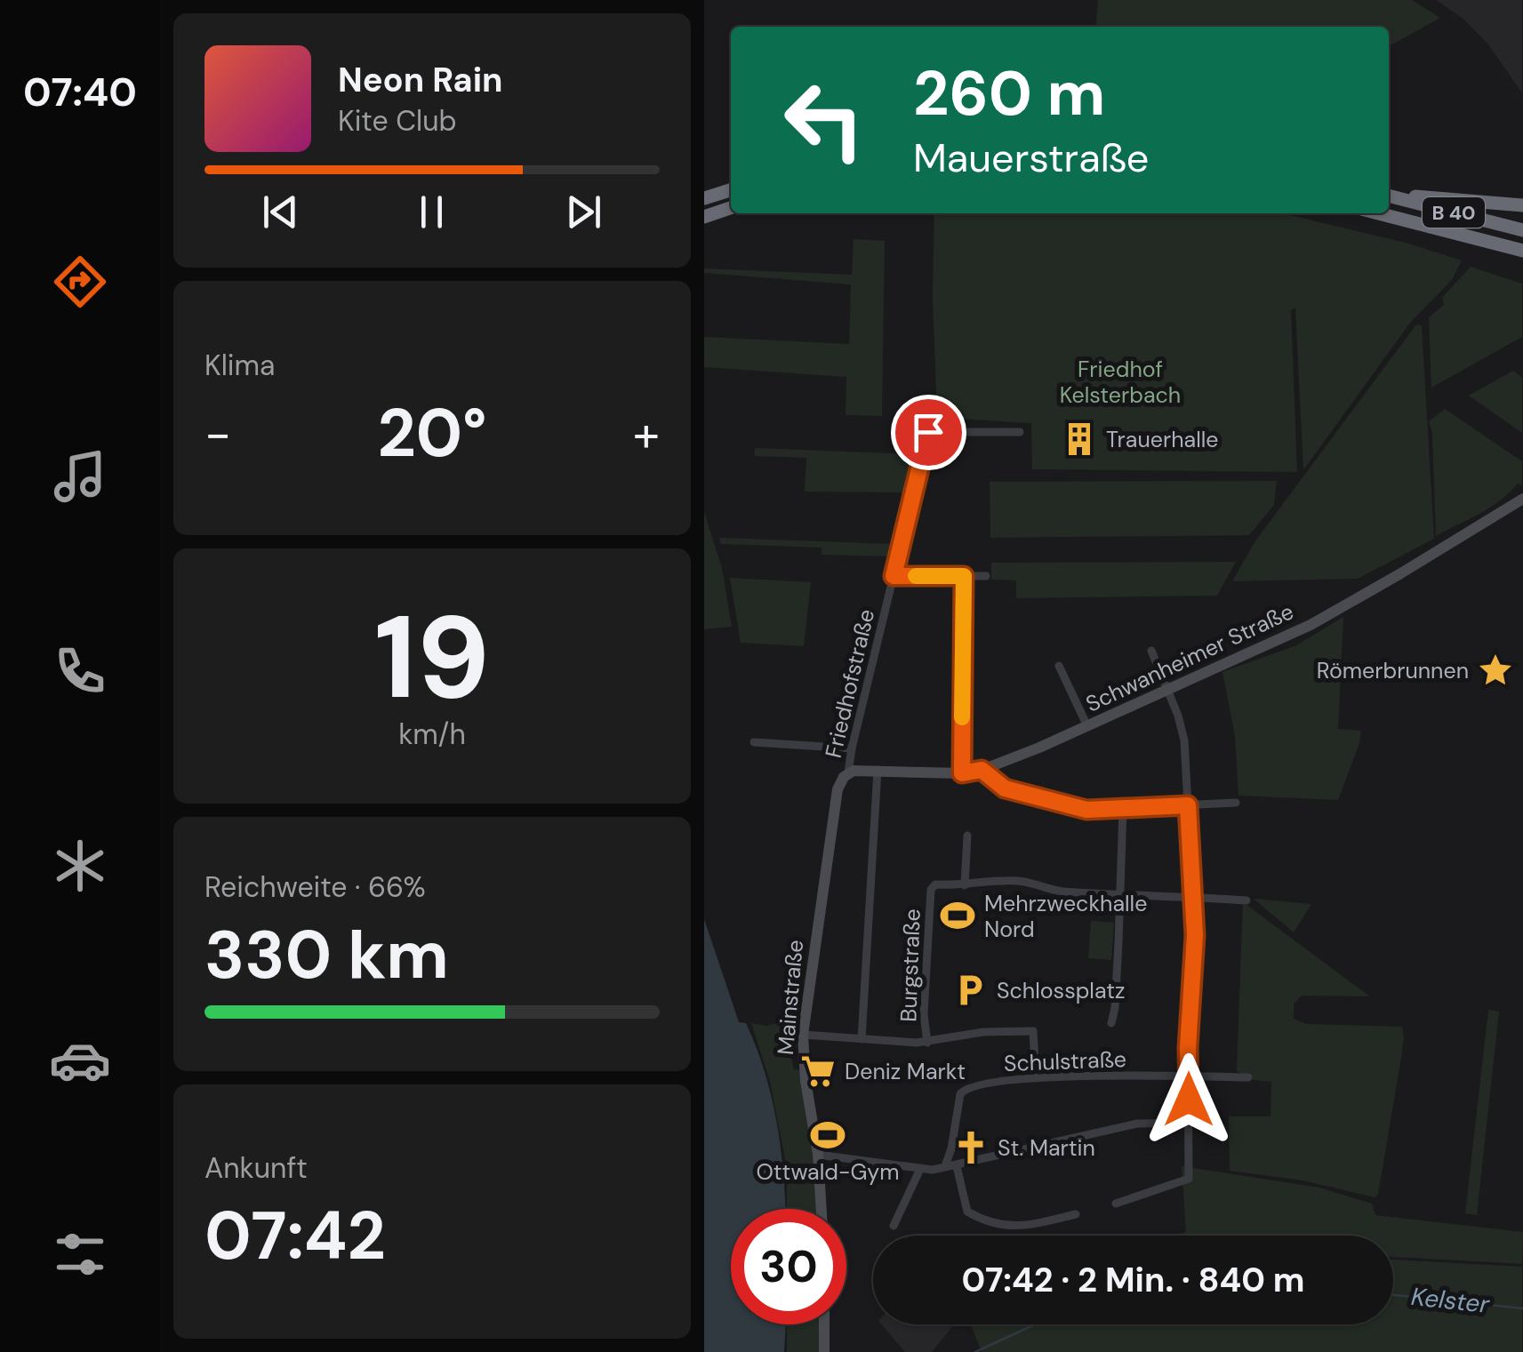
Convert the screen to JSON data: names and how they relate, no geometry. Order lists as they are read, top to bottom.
{
  "streets": {
    "highway": ["B 40"],
    "street": [
      "Schwanheimer Straße",
      "Friedhofstraße",
      "Burgstraße",
      "Mainstraße",
      "Schulstraße"
    ]
  },
  "crossings": [
    ["Schwanheimer Straße", "Friedhofstraße"],
    ["Schwanheimer Straße", "Mainstraße"],
    ["Friedhofstraße", "Mainstraße"]
  ],
  "water": ["Kelster"],
  "parks": ["Friedhof Kelsterbach"],
  "places": {
    "building": ["Trauerhalle"],
    "place": ["Römerbrunnen"],
    "sports": ["Mehrzweckhalle Nord", "Ottwald-Gym"],
    "parking": ["Schlossplatz"],
    "supermarket": ["Deniz Markt"],
    "church": ["St. Martin"]
  },
  "page": {
    "tabs": "07:40",
    "turn": ["260 m", "Mauerstraße"],
    "song": ["Neon Rain", "Kite Club"],
    "tile": [
      "Klima",
      ["19", "km/h"],
      ["Reichweite · 66%", "330 km"],
      ["Ankunft", "07:42"]
    ],
    "heat": ["−", "20°", "+"],
    "limit": "30",
    "trip": "07:42 · 2 Min. · 840 m"
  }
}
